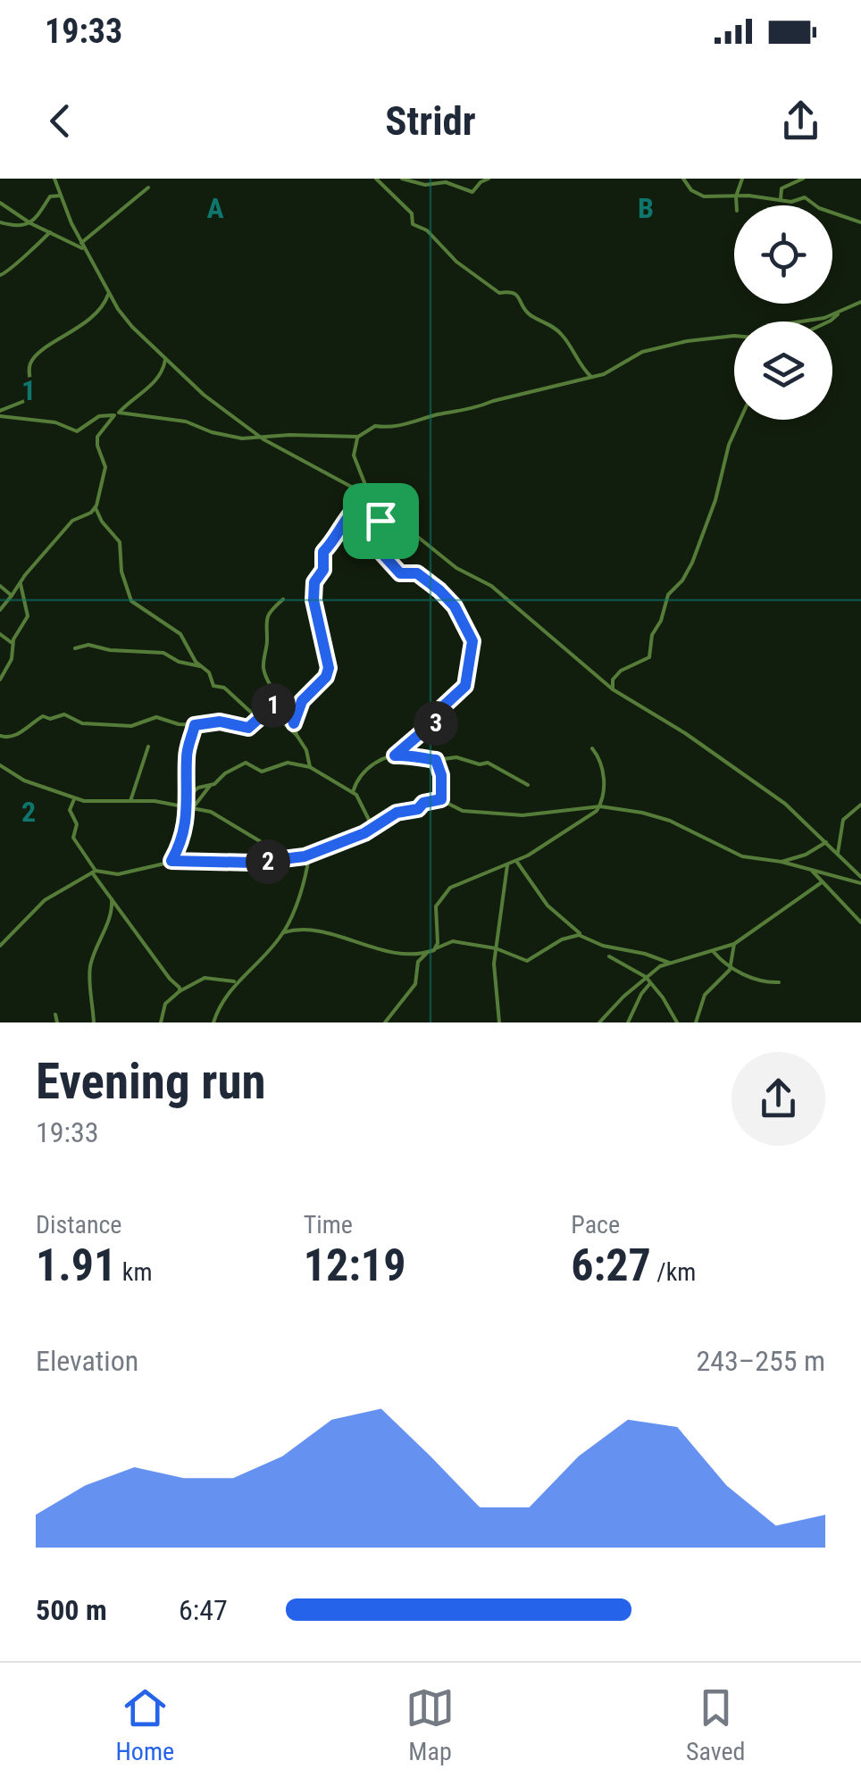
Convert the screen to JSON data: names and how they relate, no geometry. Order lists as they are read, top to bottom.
{
  "page": {
    "status": "19:33",
    "header": "Stridr",
    "pins": ["1", "3", "2"],
    "heading": ["Evening run", "19:33"],
    "stats": [
      ["Distance", "1.91 km"],
      ["Time", "12:19"],
      ["Pace", "6:27 /km"]
    ],
    "chart": ["Elevation", "243–255 m"],
    "list": [
      {
        "name": "500 m",
        "note": "6:47"
      }
    ],
    "tabs": ["Home", "Map", "Saved"]
  },
  "grid": {
    "columns": ["A", "B"],
    "rows": ["1", "2"]
  }
}
